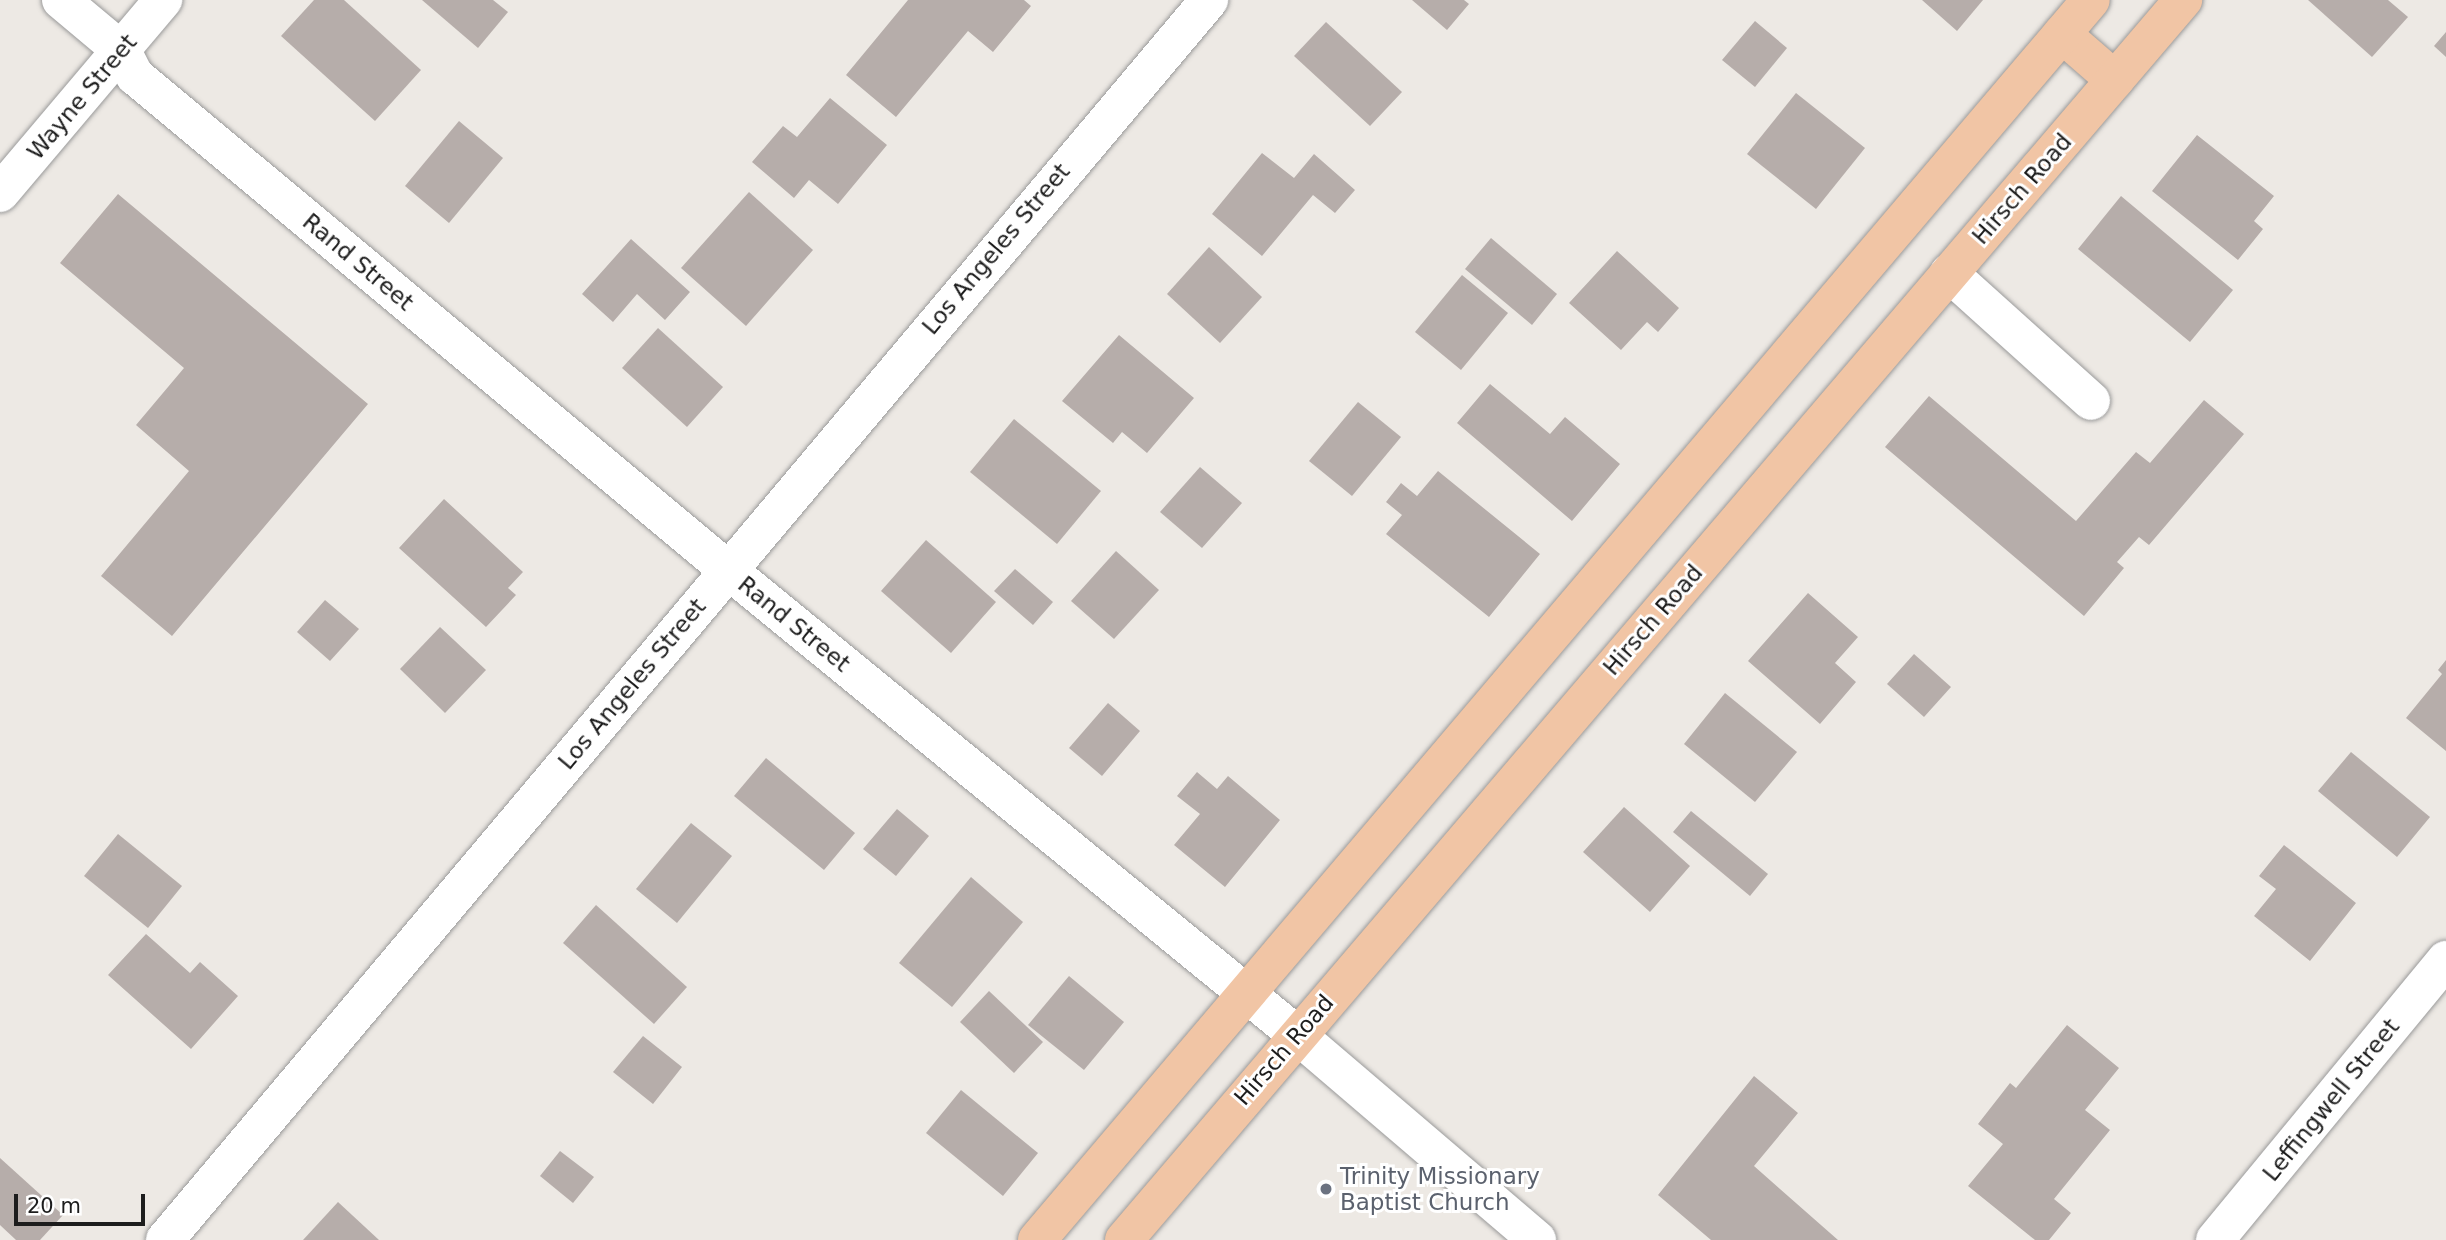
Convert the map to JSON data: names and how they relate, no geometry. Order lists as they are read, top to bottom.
{
  "streets": {
    "main road": ["Hirsch Road"],
    "street": [
      "Wayne Street",
      "Los Angeles Street",
      "Rand Street",
      "Leffingwell Street"
    ]
  },
  "crossings": [
    ["Wayne Street", "Rand Street"],
    ["Hirsch Road", "Rand Street"],
    ["Los Angeles Street", "Rand Street"]
  ],
  "places": ["Trinity Missionary Baptist Church"],
  "scale_bar": "20 m"
}
